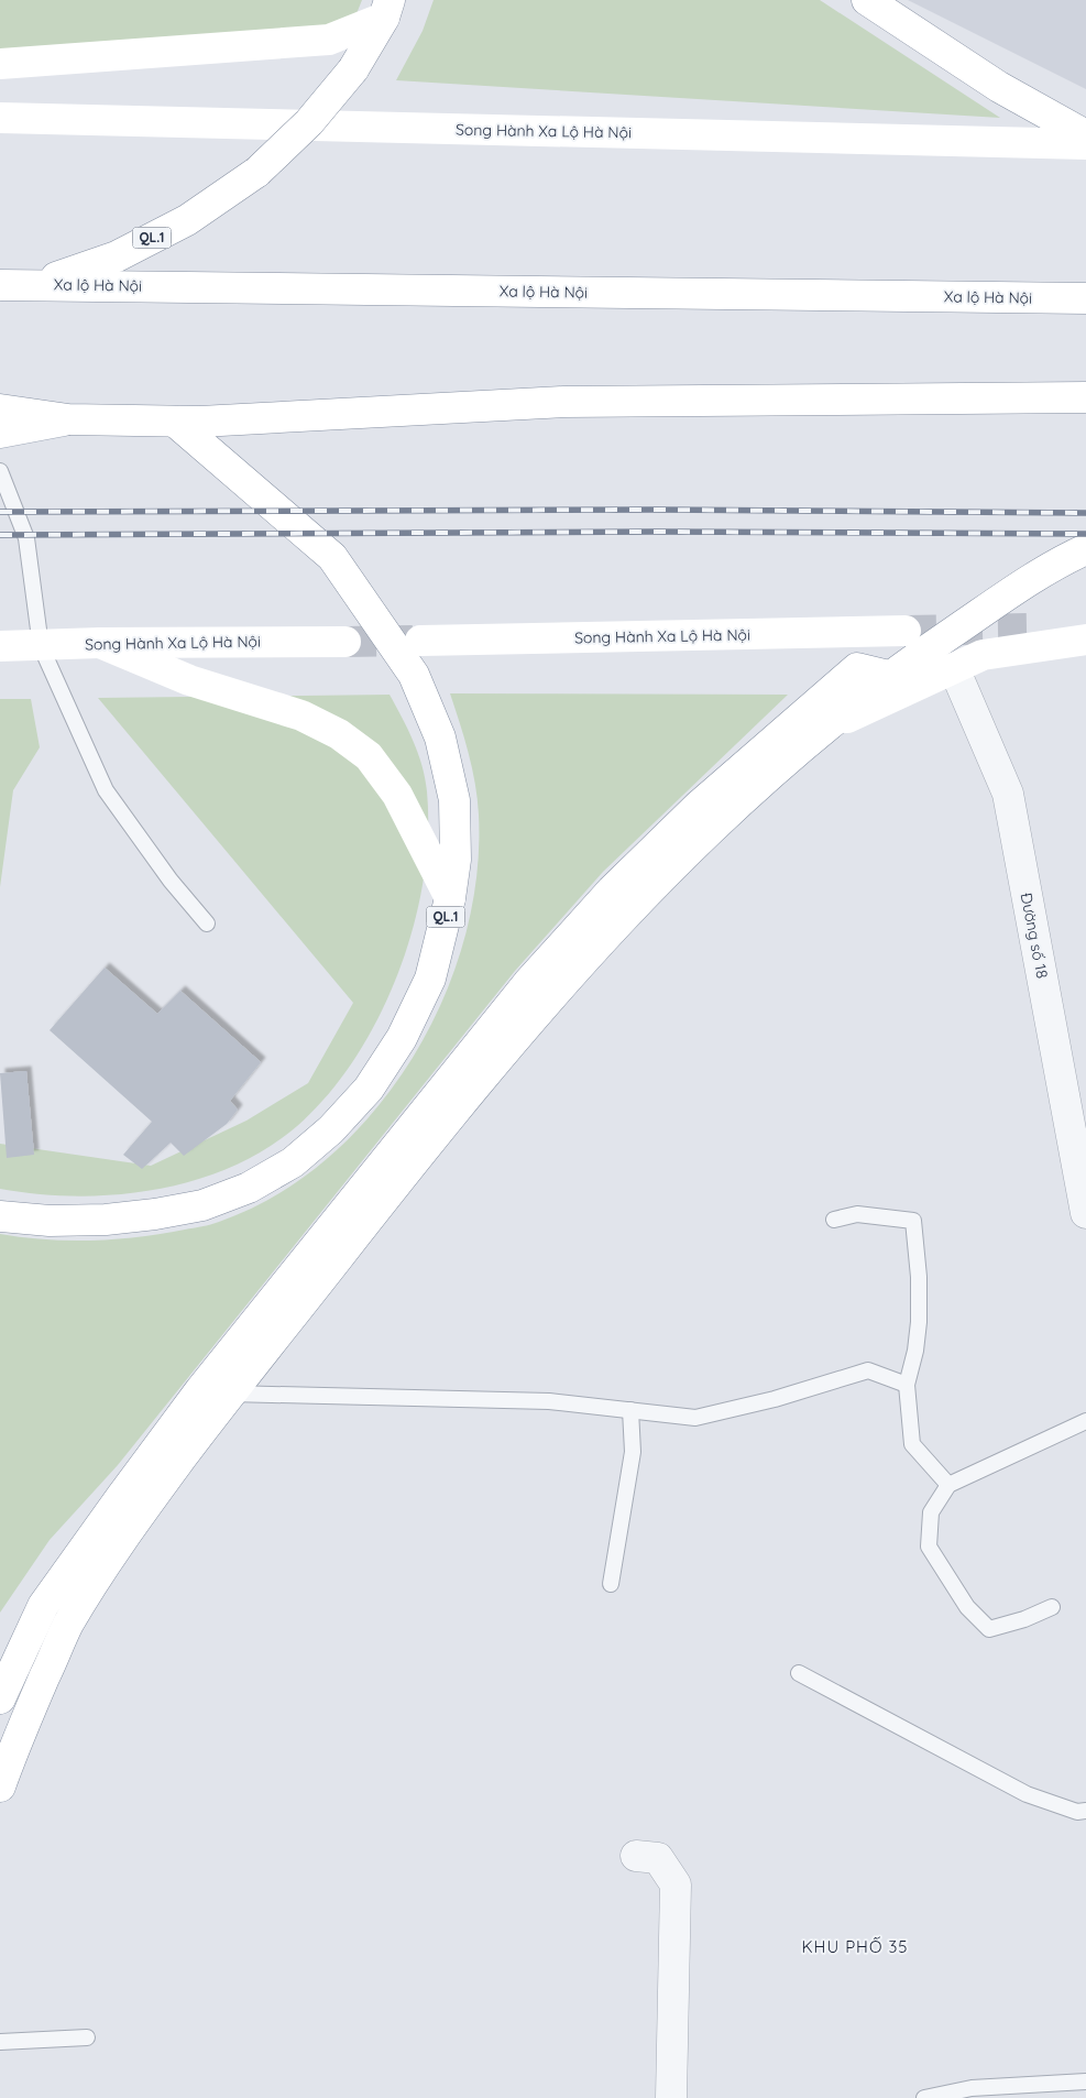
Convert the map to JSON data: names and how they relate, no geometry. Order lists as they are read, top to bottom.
{
  "streets": {
    "main road": ["Song Hành Xa Lộ Hà Nội", "QL.1", "Xa lộ Hà Nội"],
    "street": ["Đường số 18"]
  },
  "crossings": [
    ["QL.1", "Xa lộ Hà Nội"]
  ],
  "districts": ["KHU PHỐ 35"]
}
